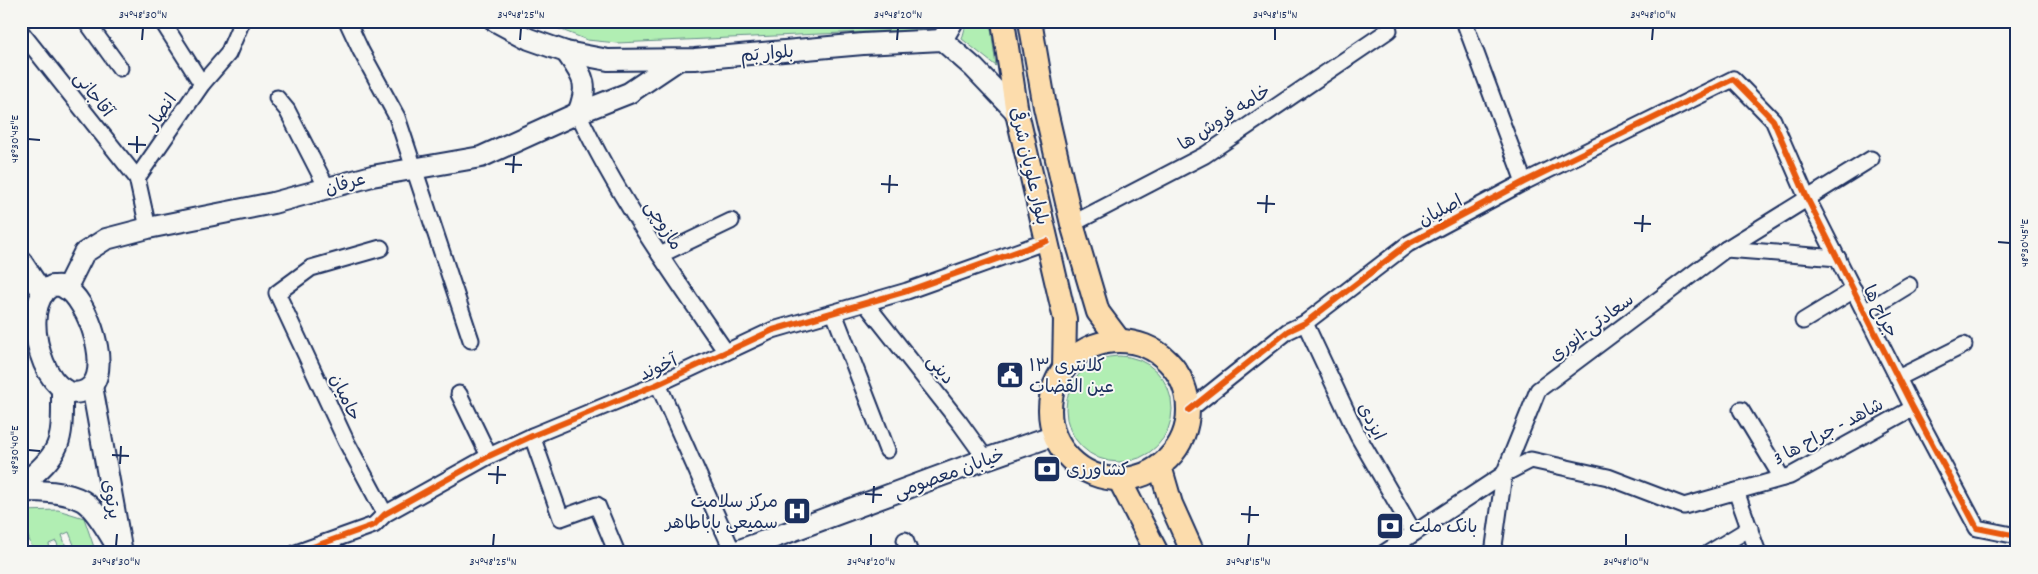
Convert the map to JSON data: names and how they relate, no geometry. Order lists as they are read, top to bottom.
{
  "streets": {
    "main road": ["بلوار علویان شرقی"],
    "street": [
      "بلوار بَم",
      "آقاجانی",
      "انصار",
      "خامه فروش ها",
      "عرفان",
      "اصلیان",
      "مازوچی",
      "جراح ها",
      "سعادتی-انوری",
      "آخوند",
      "دینی",
      "حامیان",
      "ایزدی",
      "شاهد - جراح ها 3",
      "خیابان معصومی",
      "پرتوی"
    ]
  },
  "crossings": [
    ["بلوار بَم", "عرفان"],
    ["آقاجانی", "انصار"],
    ["خامه فروش ها", "بلوار علویان شرقی"],
    ["بلوار علویان شرقی", "اصلیان"],
    ["بلوار علویان شرقی", "آخوند"],
    ["بلوار علویان شرقی", "خیابان معصومی"],
    ["عرفان", "مازوچی"],
    ["عرفان", "پرتوی"],
    ["اصلیان", "جراح ها"],
    ["اصلیان", "ایزدی"],
    ["اصلیان", "خیابان معصومی"],
    ["مازوچی", "آخوند"],
    ["جراح ها", "سعادتی-انوری"],
    ["جراح ها", "شاهد - جراح ها 3"],
    ["سعادتی-انوری", "شاهد - جراح ها 3"],
    ["آخوند", "دینی"],
    ["آخوند", "حامیان"],
    ["دینی", "خیابان معصومی"],
    ["ایزدی", "شاهد - جراح ها 3"]
  ],
  "places": {
    "public building": ["کلانتری ۱۳ عین القضات"],
    "bank": ["کشاورزی", "بانک ملت"],
    "hospital": ["مرکز سلامت سمیعی باباطاهر"]
  },
  "coordinates": [
    "34°48'30\"N",
    "34°48'25\"N",
    "34°48'20\"N",
    "34°48'15\"N",
    "34°48'10\"N",
    "48°30'45\"E",
    "48°30'40\"E"
  ]
}
